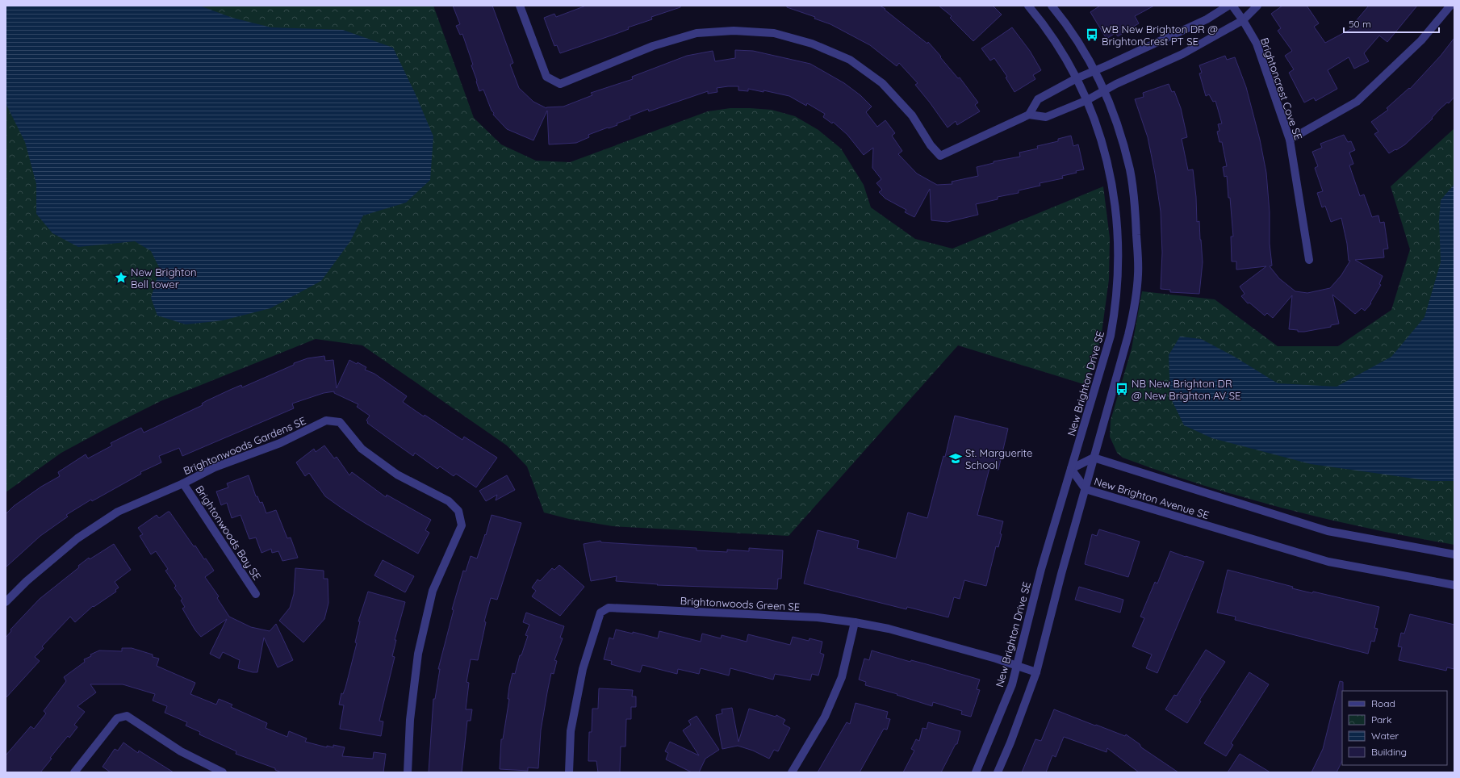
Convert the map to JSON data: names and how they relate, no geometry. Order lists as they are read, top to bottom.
{
  "streets": {
    "street": [
      "Brightoncrest Cove SE",
      "New Brighton Drive SE",
      "Brightonwoods Gardens SE",
      "New Brighton Avenue SE",
      "Brightonwoods Bay SE",
      "Brightonwoods Green SE"
    ]
  },
  "crossings": [
    ["New Brighton Drive SE", "New Brighton Avenue SE"],
    ["New Brighton Drive SE", "Brightonwoods Green SE"],
    ["Brightonwoods Gardens SE", "Brightonwoods Bay SE"]
  ],
  "places": {
    "bus stop": ["WB New Brighton DR @ BrightonCrest PT SE", "NB New Brighton DR @ New Brighton AV SE"],
    "place": ["New Brighton Bell tower"],
    "school or university": ["St. Marguerite School"]
  },
  "legend": [
    "Road",
    "Park",
    "Water",
    "Building"
  ],
  "scale_bar": "50 m"
}
